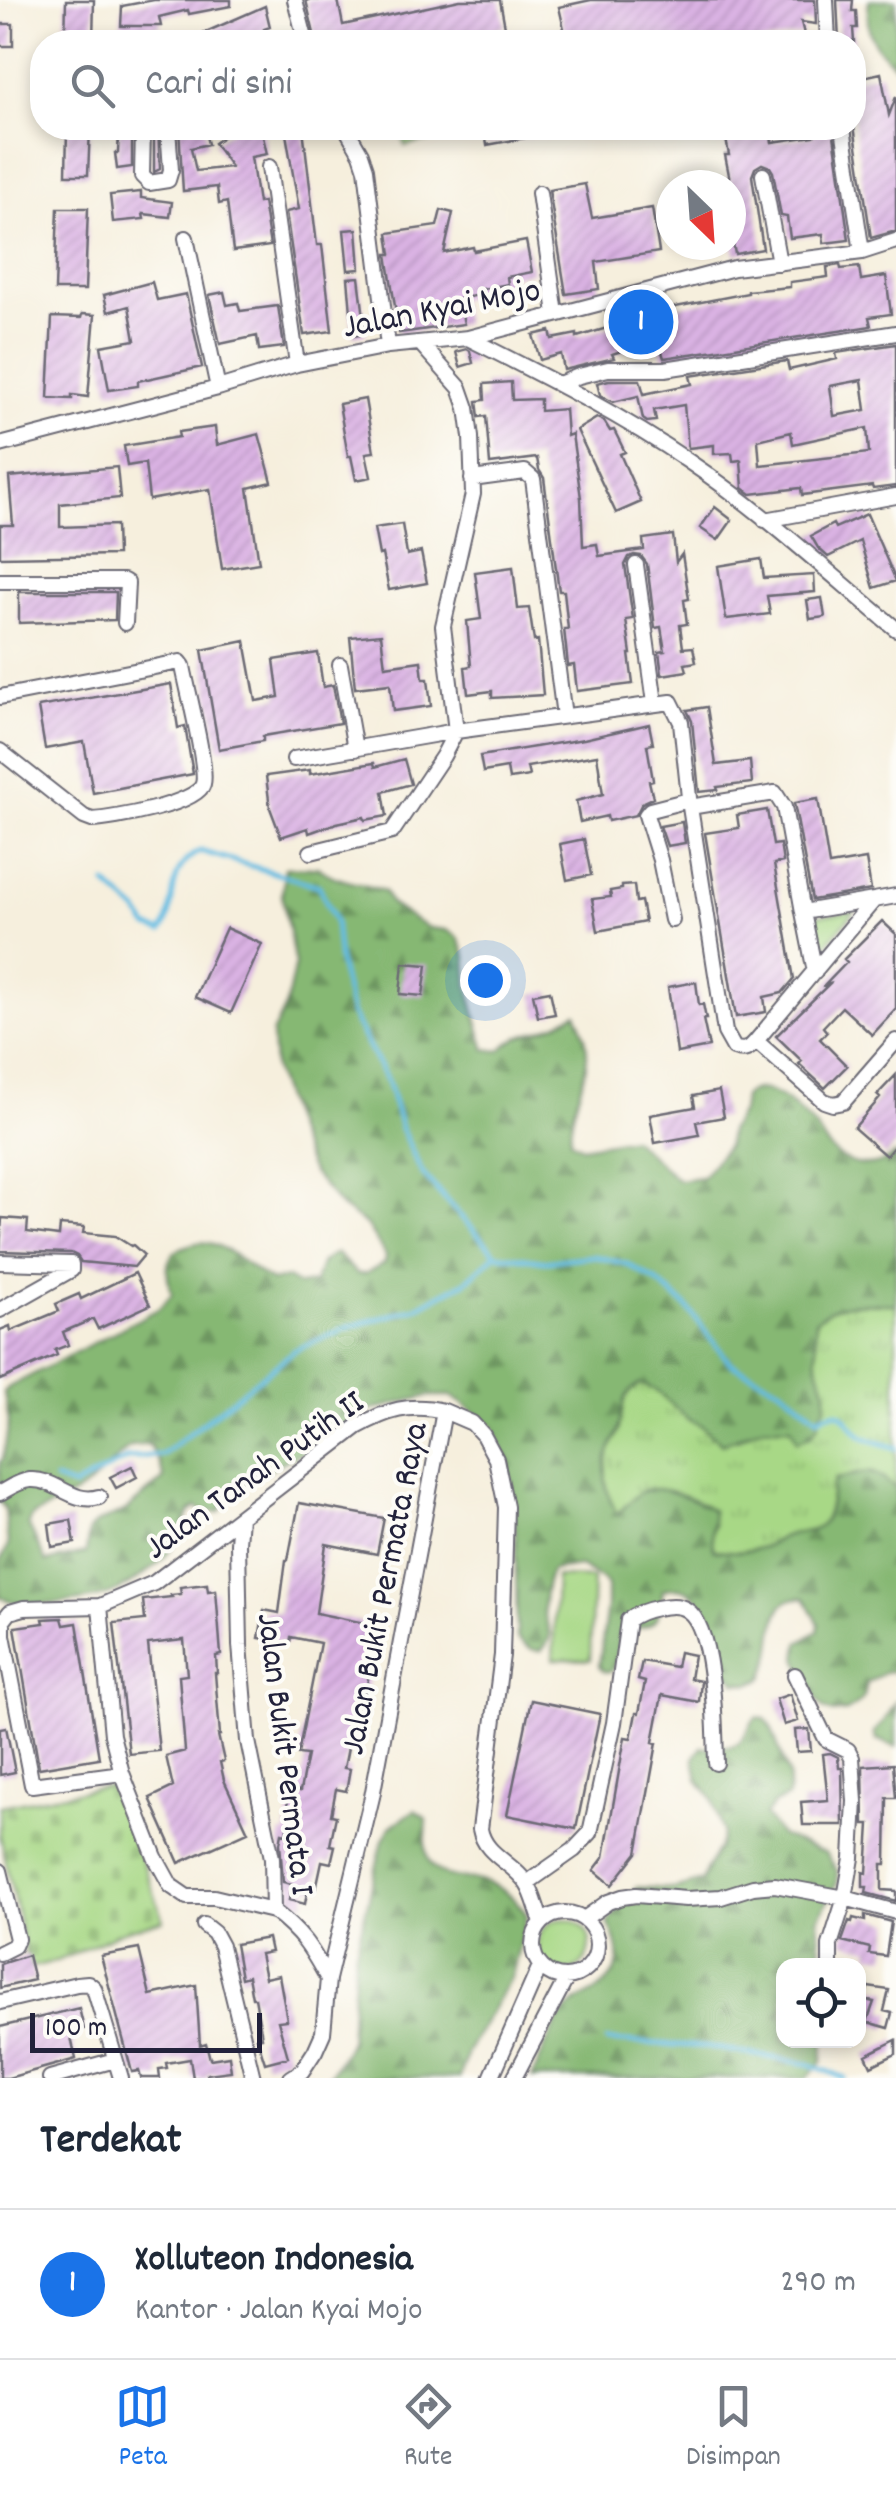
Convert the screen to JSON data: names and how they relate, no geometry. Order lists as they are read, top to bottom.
{
  "streets": {
    "street": [
      "Jalan Kyai Mojo",
      "Jalan Tanah Putih II",
      "Jalan Bukit Permata Raya",
      "Jalan Bukit Permata I"
    ]
  },
  "crossings": [
    ["Jalan Tanah Putih II", "Jalan Bukit Permata Raya"],
    ["Jalan Tanah Putih II", "Jalan Bukit Permata I"],
    ["Jalan Bukit Permata Raya", "Jalan Bukit Permata I"]
  ],
  "scale_bar": "100 m",
  "north": "bottom right",
  "page": {
    "search": "Cari di sini",
    "pins": "1",
    "scale": "100 m",
    "heading": "Terdekat",
    "list": [
      {
        "mark": "1",
        "name": "Xolluteon Indonesia",
        "note": "Kantor · Jalan Kyai Mojo",
        "value": "290 m"
      }
    ],
    "nav": ["Peta", "Rute", "Disimpan"]
  }
}
